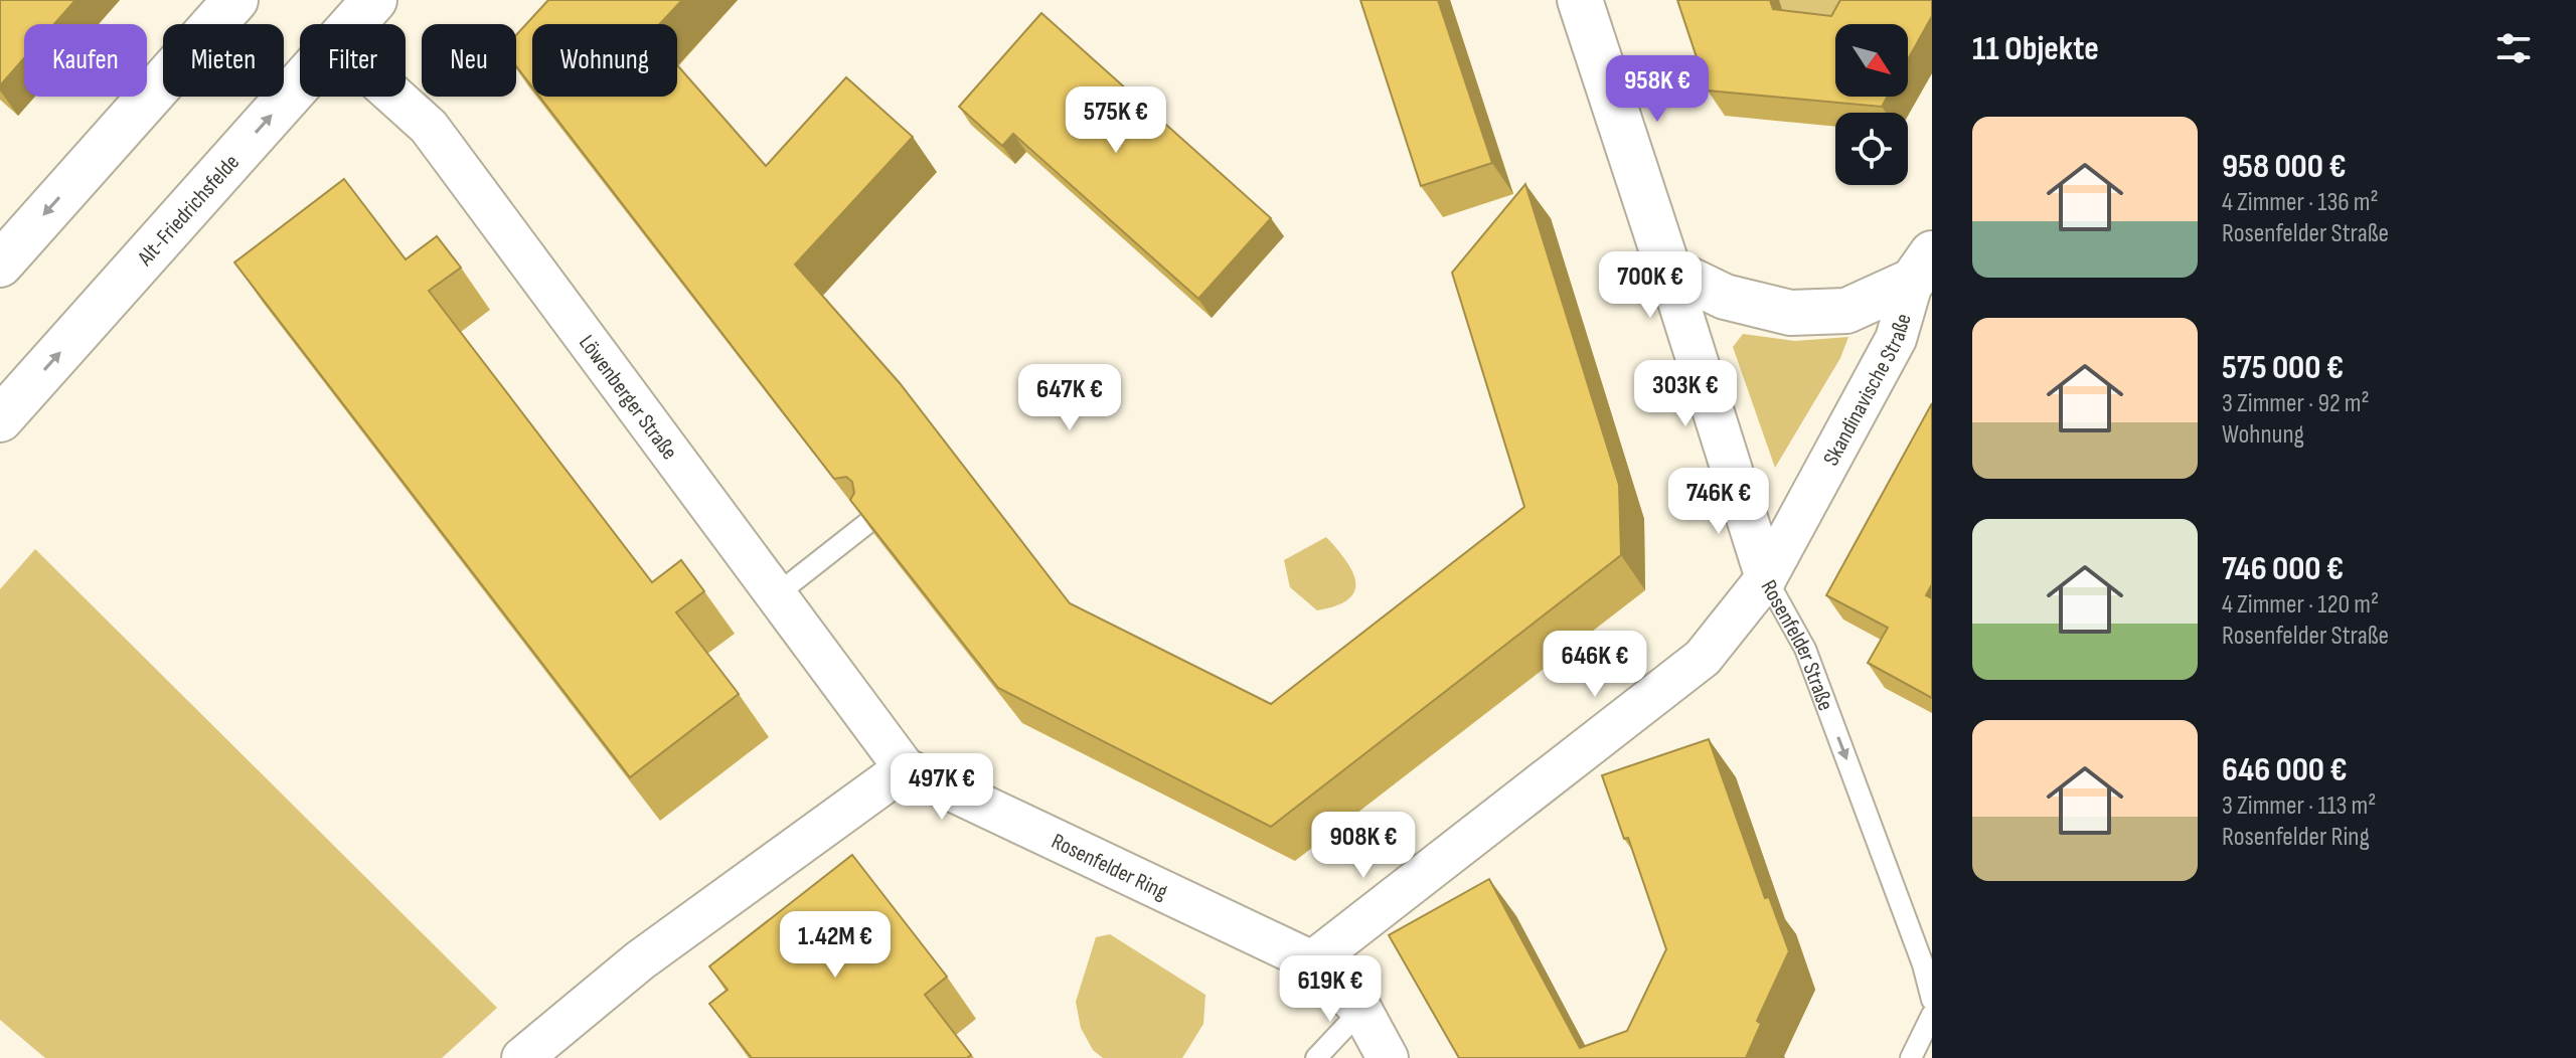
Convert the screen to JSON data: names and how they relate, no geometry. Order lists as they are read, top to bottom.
{
  "streets": {
    "main road": ["Alt-Friedrichsfelde", "Skandinavische Straße", "Rosenfelder Straße"],
    "street": ["Löwenberger Straße", "Rosenfelder Ring"]
  },
  "crossings": [
    ["Skandinavische Straße", "Rosenfelder Straße"],
    ["Löwenberger Straße", "Rosenfelder Ring"]
  ],
  "one_way": ["Rosenfelder Straße"],
  "north": "bottom right",
  "page": {
    "heading": "11 Objekte",
    "chip": [
      "Kaufen",
      "Mieten",
      "Filter",
      "Neu",
      "Wohnung"
    ],
    "price": [
      "958K €",
      "575K €",
      "700K €",
      "303K €",
      "647K €",
      "746K €",
      "646K €",
      "497K €",
      "908K €",
      "1.42M €",
      "619K €"
    ],
    "list": [
      {
        "name": "958 000 €",
        "note": "4 Zimmer · 136 m² · Rosenfelder Straße"
      },
      {
        "name": "575 000 €",
        "note": "3 Zimmer · 92 m² · Wohnung"
      },
      {
        "name": "746 000 €",
        "note": "4 Zimmer · 120 m² · Rosenfelder Straße"
      },
      {
        "name": "646 000 €",
        "note": "3 Zimmer · 113 m² · Rosenfelder Ring"
      }
    ]
  }
}
